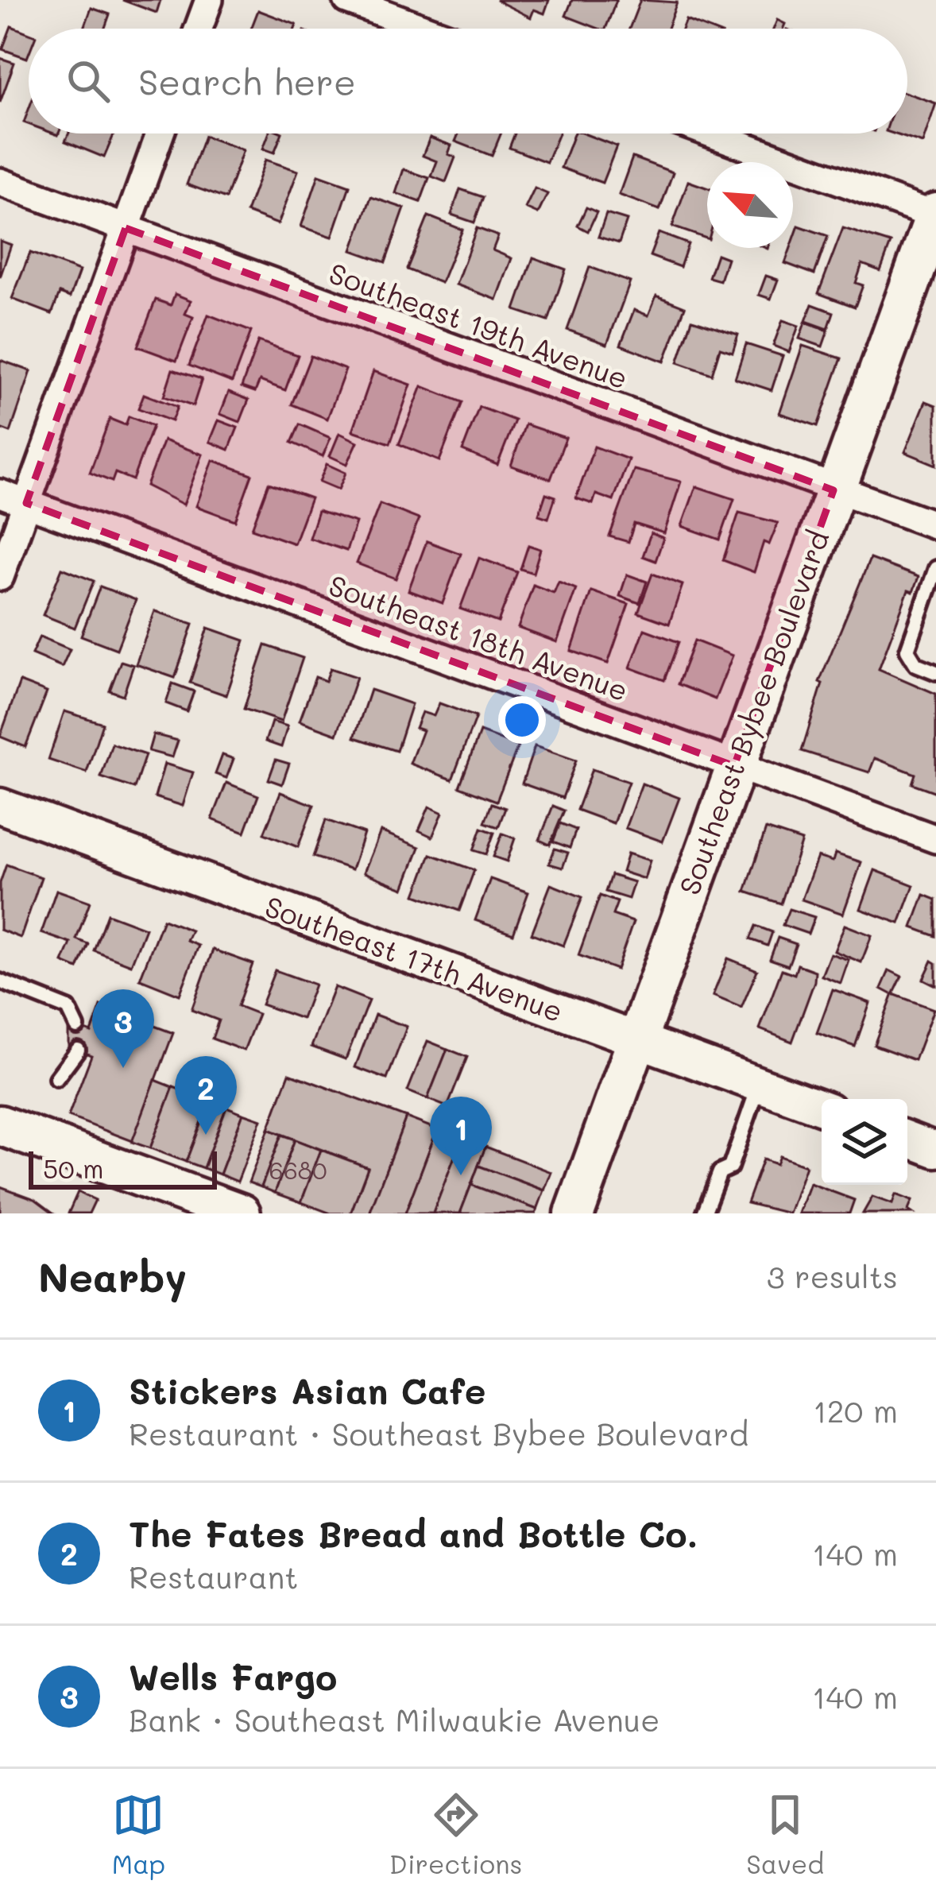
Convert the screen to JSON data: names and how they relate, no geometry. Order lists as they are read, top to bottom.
{
  "streets": {
    "main road": ["Southeast Bybee Boulevard"],
    "street": ["Southeast 19th Avenue", "Southeast 18th Avenue", "Southeast 17th Avenue"]
  },
  "crossings": [
    ["Southeast 19th Avenue", "Southeast Bybee Boulevard"],
    ["Southeast 18th Avenue", "Southeast Bybee Boulevard"],
    ["Southeast Bybee Boulevard", "Southeast 17th Avenue"]
  ],
  "house_numbers": ["6680"],
  "scale_bar": "50 m",
  "north": "top left",
  "page": {
    "search": "Search here",
    "pins": ["3", "2", "1"],
    "scale": "50 m",
    "heading": ["Nearby", "3 results"],
    "list": [
      {
        "mark": "1",
        "name": "Stickers Asian Cafe",
        "note": "Restaurant · Southeast Bybee Boulevard",
        "value": "120 m"
      },
      {
        "mark": "2",
        "name": "The Fates Bread and Bottle Co.",
        "note": "Restaurant",
        "value": "140 m"
      },
      {
        "mark": "3",
        "name": "Wells Fargo",
        "note": "Bank · Southeast Milwaukie Avenue",
        "value": "140 m"
      }
    ],
    "nav": ["Map", "Directions", "Saved"]
  }
}
